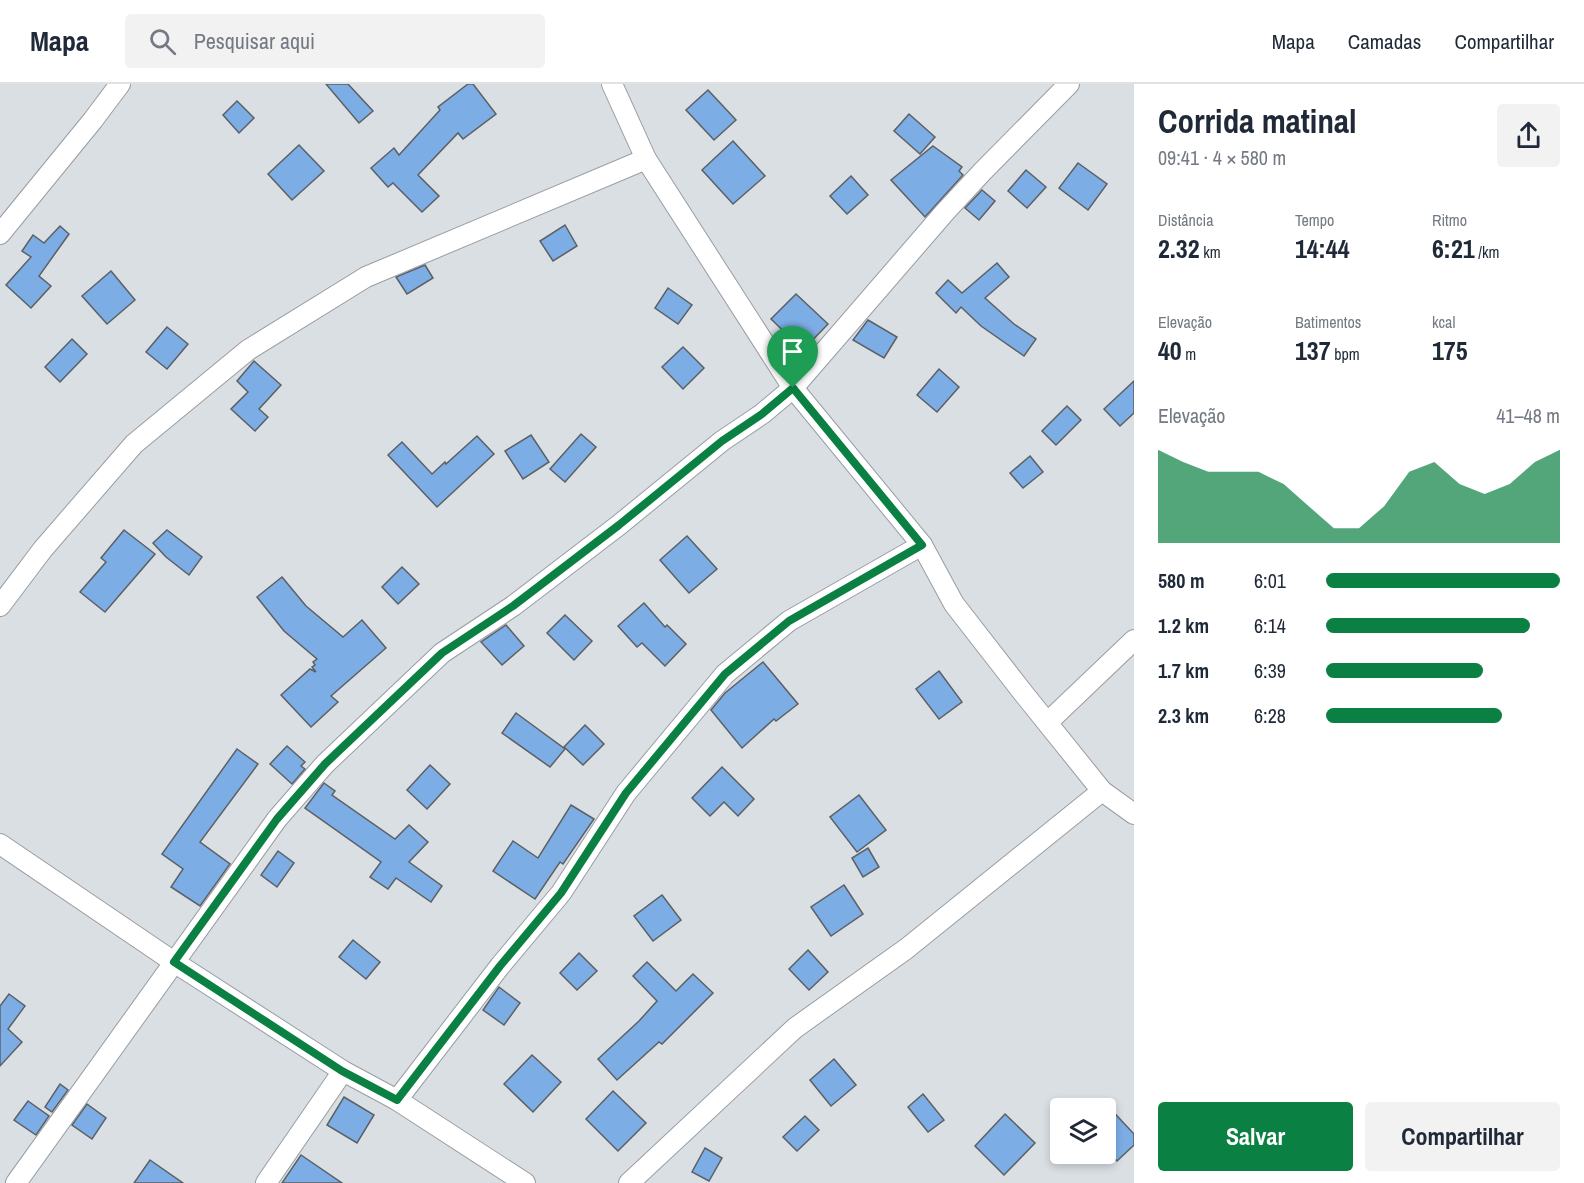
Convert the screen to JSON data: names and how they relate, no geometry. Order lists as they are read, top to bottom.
{
  "page": {
    "header": "Mapa",
    "search": "Pesquisar aqui",
    "nav": ["Mapa", "Camadas", "Compartilhar"],
    "heading": ["Corrida matinal", "09:41 · 4 × 580 m"],
    "stats": [
      ["Distância", "2.32 km"],
      ["Tempo", "14:44"],
      ["Ritmo", "6:21 /km"],
      ["Elevação", "40 m"],
      ["Batimentos", "137 bpm"],
      ["kcal", "175"]
    ],
    "chart": ["Elevação", "41–48 m"],
    "list": [
      {
        "name": "580 m",
        "note": "6:01"
      },
      {
        "name": "1.2 km",
        "note": "6:14"
      },
      {
        "name": "1.7 km",
        "note": "6:39"
      },
      {
        "name": "2.3 km",
        "note": "6:28"
      }
    ],
    "buttons": ["Salvar", "Compartilhar"]
  }
}
